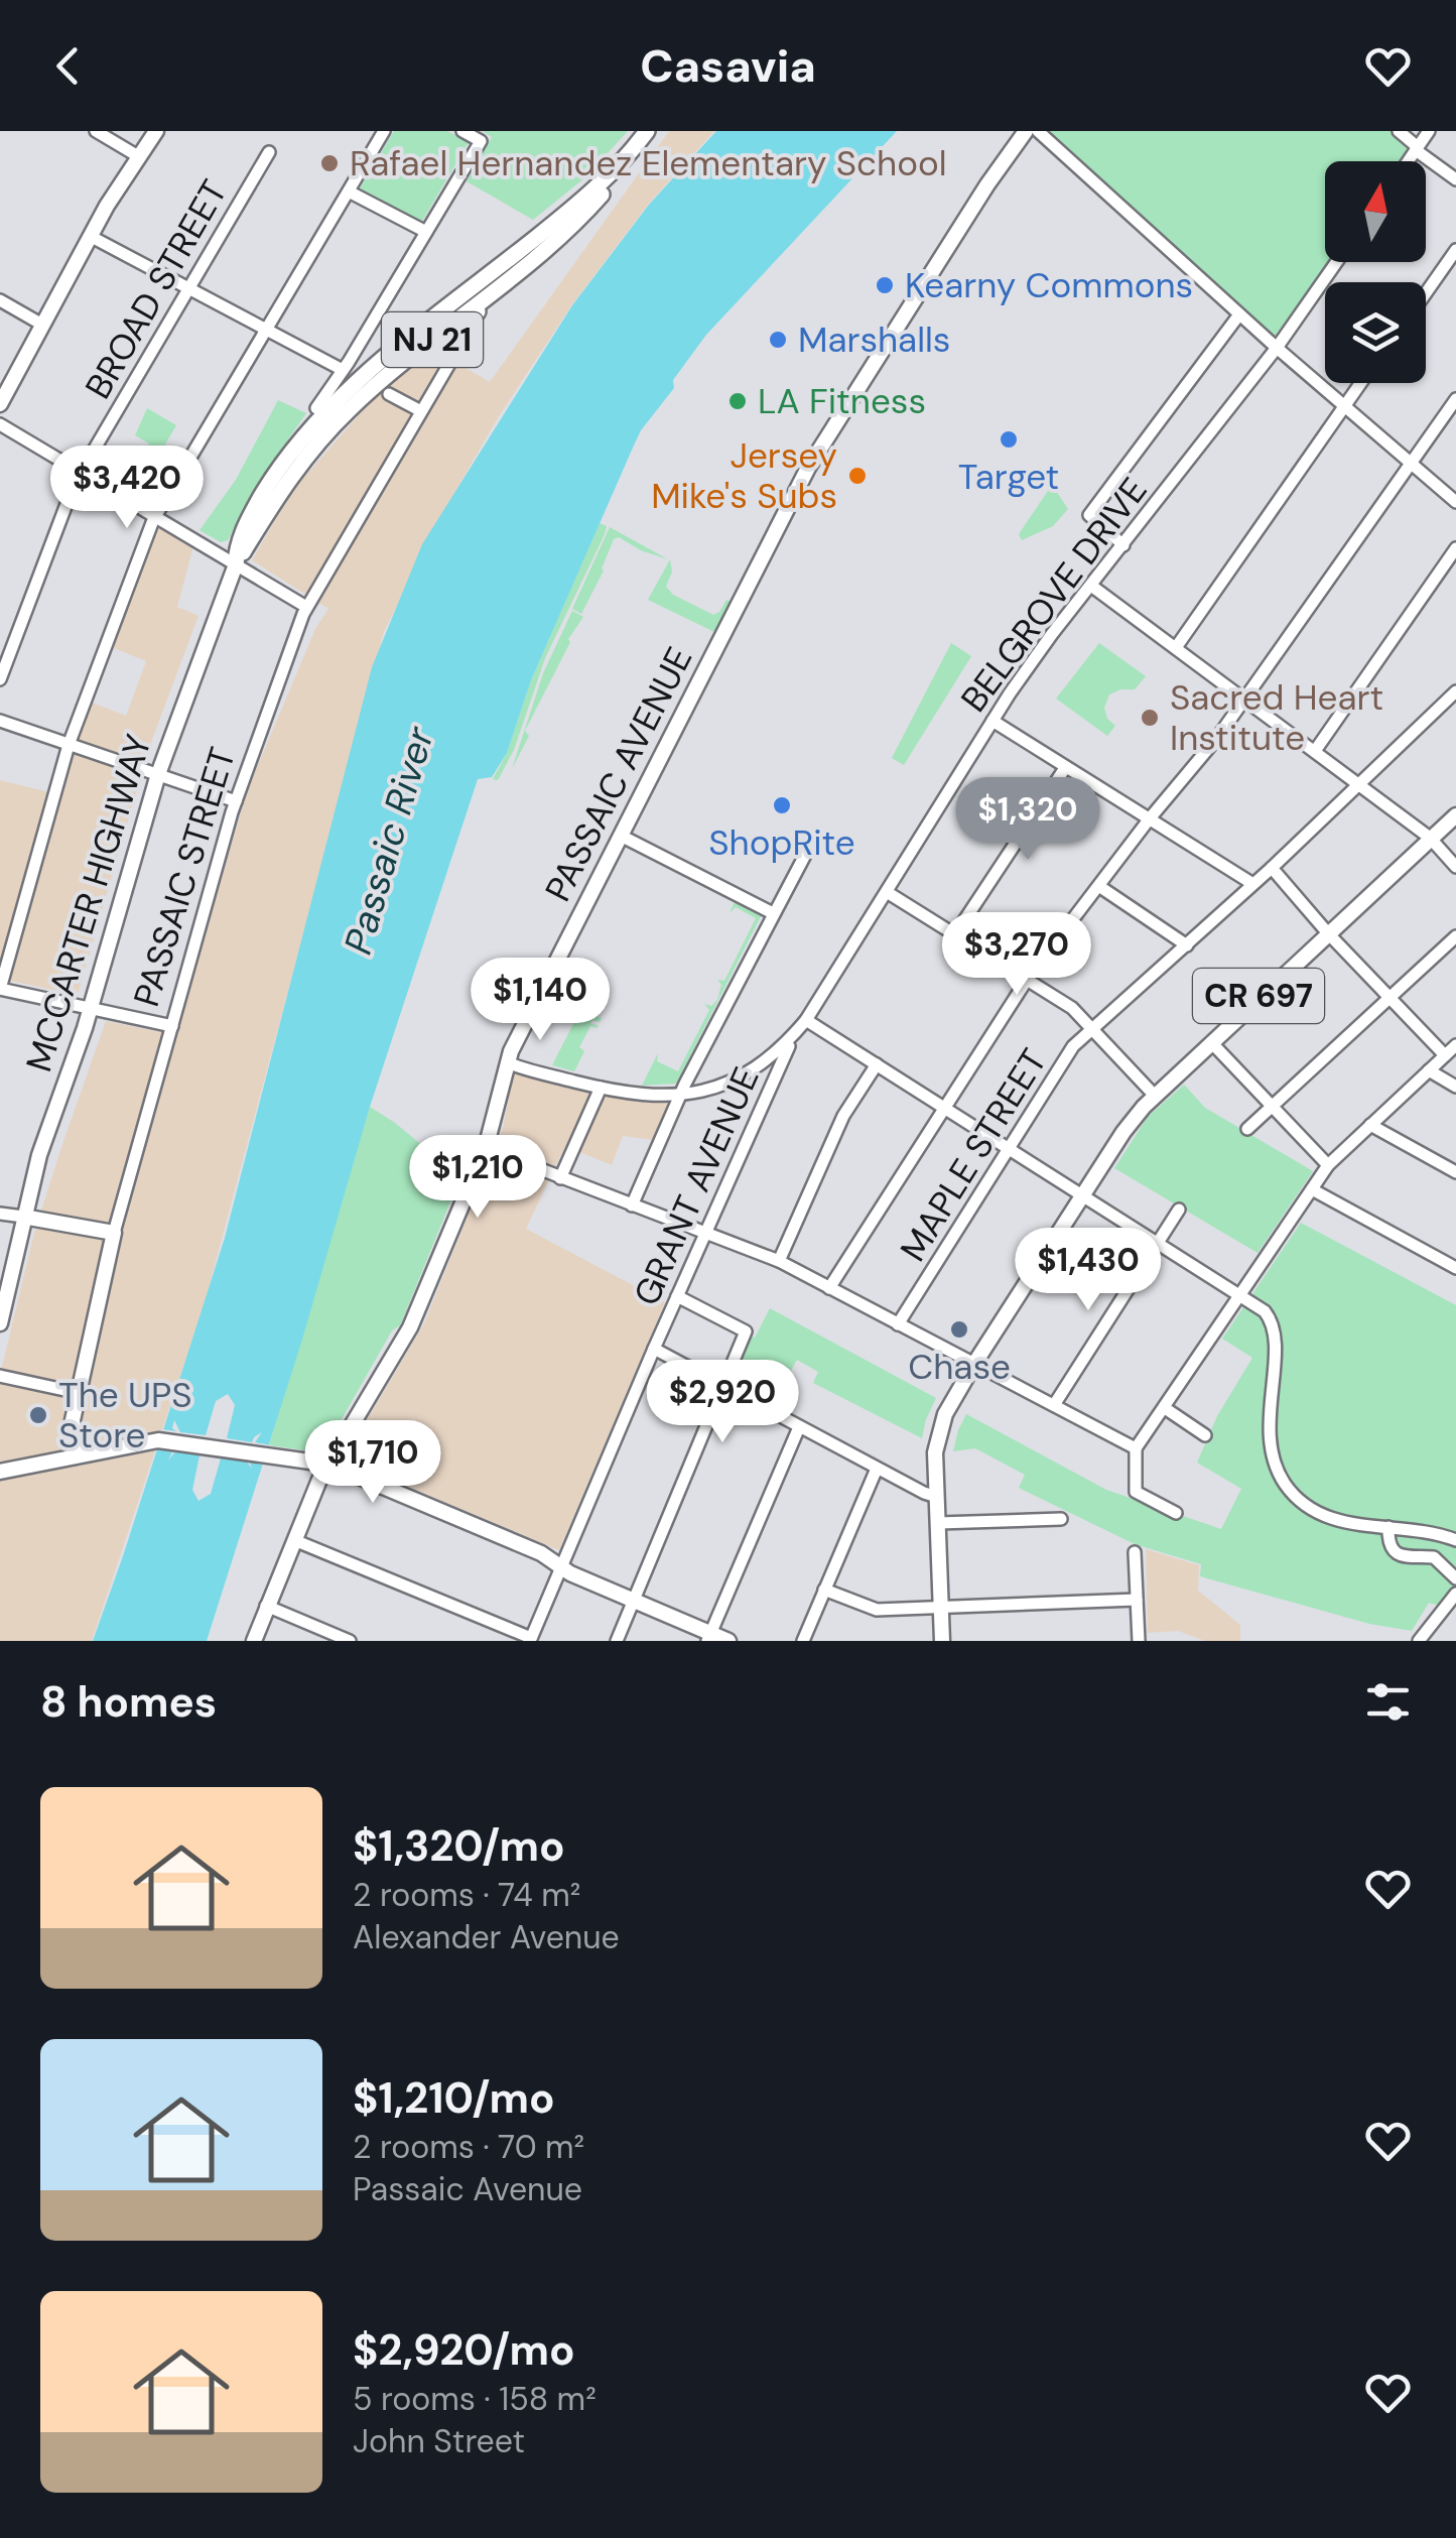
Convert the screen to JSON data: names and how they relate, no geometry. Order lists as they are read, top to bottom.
{
  "streets": {
    "highway": ["NJ 21", "MCCARTER HIGHWAY"],
    "main road": ["PASSAIC AVENUE", "PASSAIC STREET", "CR 697"],
    "street": [
      "BROAD STREET",
      "BELGROVE DRIVE",
      "MAPLE STREET",
      "GRANT AVENUE"
    ]
  },
  "crossings": [
    ["BELGROVE DRIVE", "PASSAIC AVENUE"],
    ["BELGROVE DRIVE", "GRANT AVENUE"]
  ],
  "water": ["Passaic River"],
  "places": [
    "Rafael Hernandez Elementary School",
    "Kearny Commons",
    "Marshalls",
    "LA Fitness",
    "Target",
    "Jersey Mike's Subs",
    "Sacred Heart Institute",
    "ShopRite",
    "Chase",
    "The UPS Store"
  ],
  "north": "top",
  "page": {
    "header": "Casavia",
    "price": [
      "$3,420",
      "$1,320",
      "$3,270",
      "$1,140",
      "$1,210",
      "$1,430",
      "$2,920",
      "$1,710"
    ],
    "heading": "8 homes",
    "list": [
      {
        "name": "$1,320/mo",
        "note": "2 rooms · 74 m² · Alexander Avenue"
      },
      {
        "name": "$1,210/mo",
        "note": "2 rooms · 70 m² · Passaic Avenue"
      },
      {
        "name": "$2,920/mo",
        "note": "5 rooms · 158 m² · John Street"
      }
    ]
  }
}
